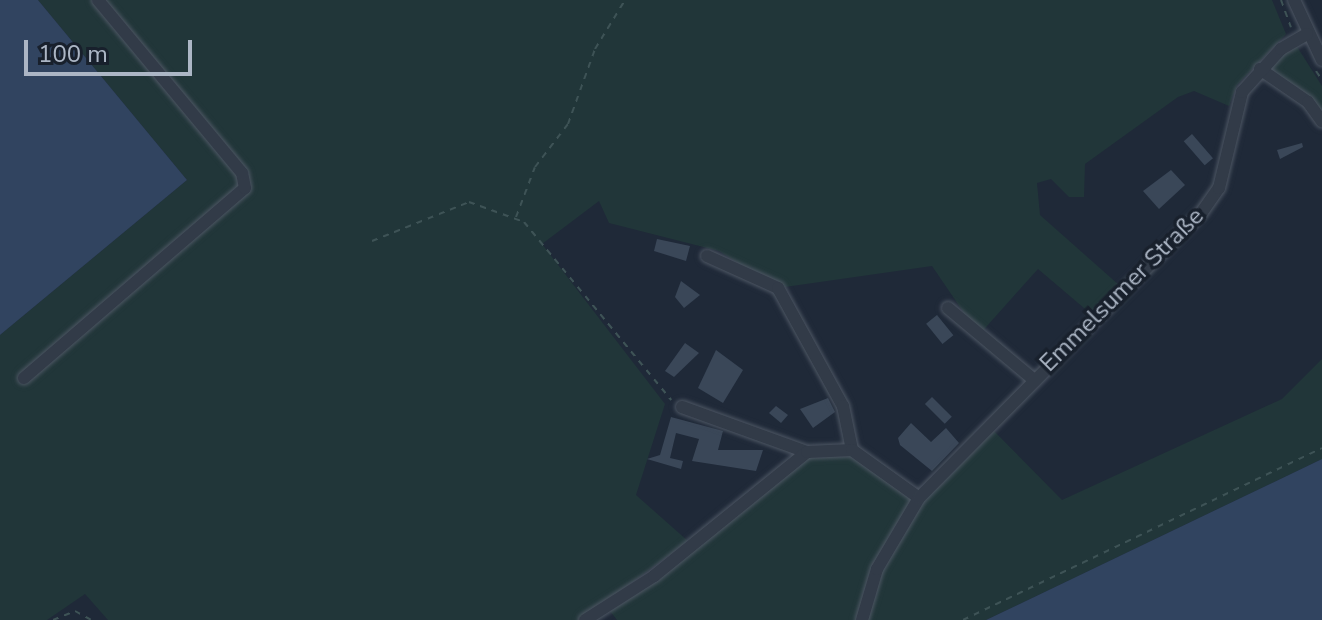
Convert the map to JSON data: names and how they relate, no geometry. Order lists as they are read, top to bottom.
{
  "streets": {
    "street": ["Emmelsumer Straße"]
  },
  "scale_bar": "100 m"
}
